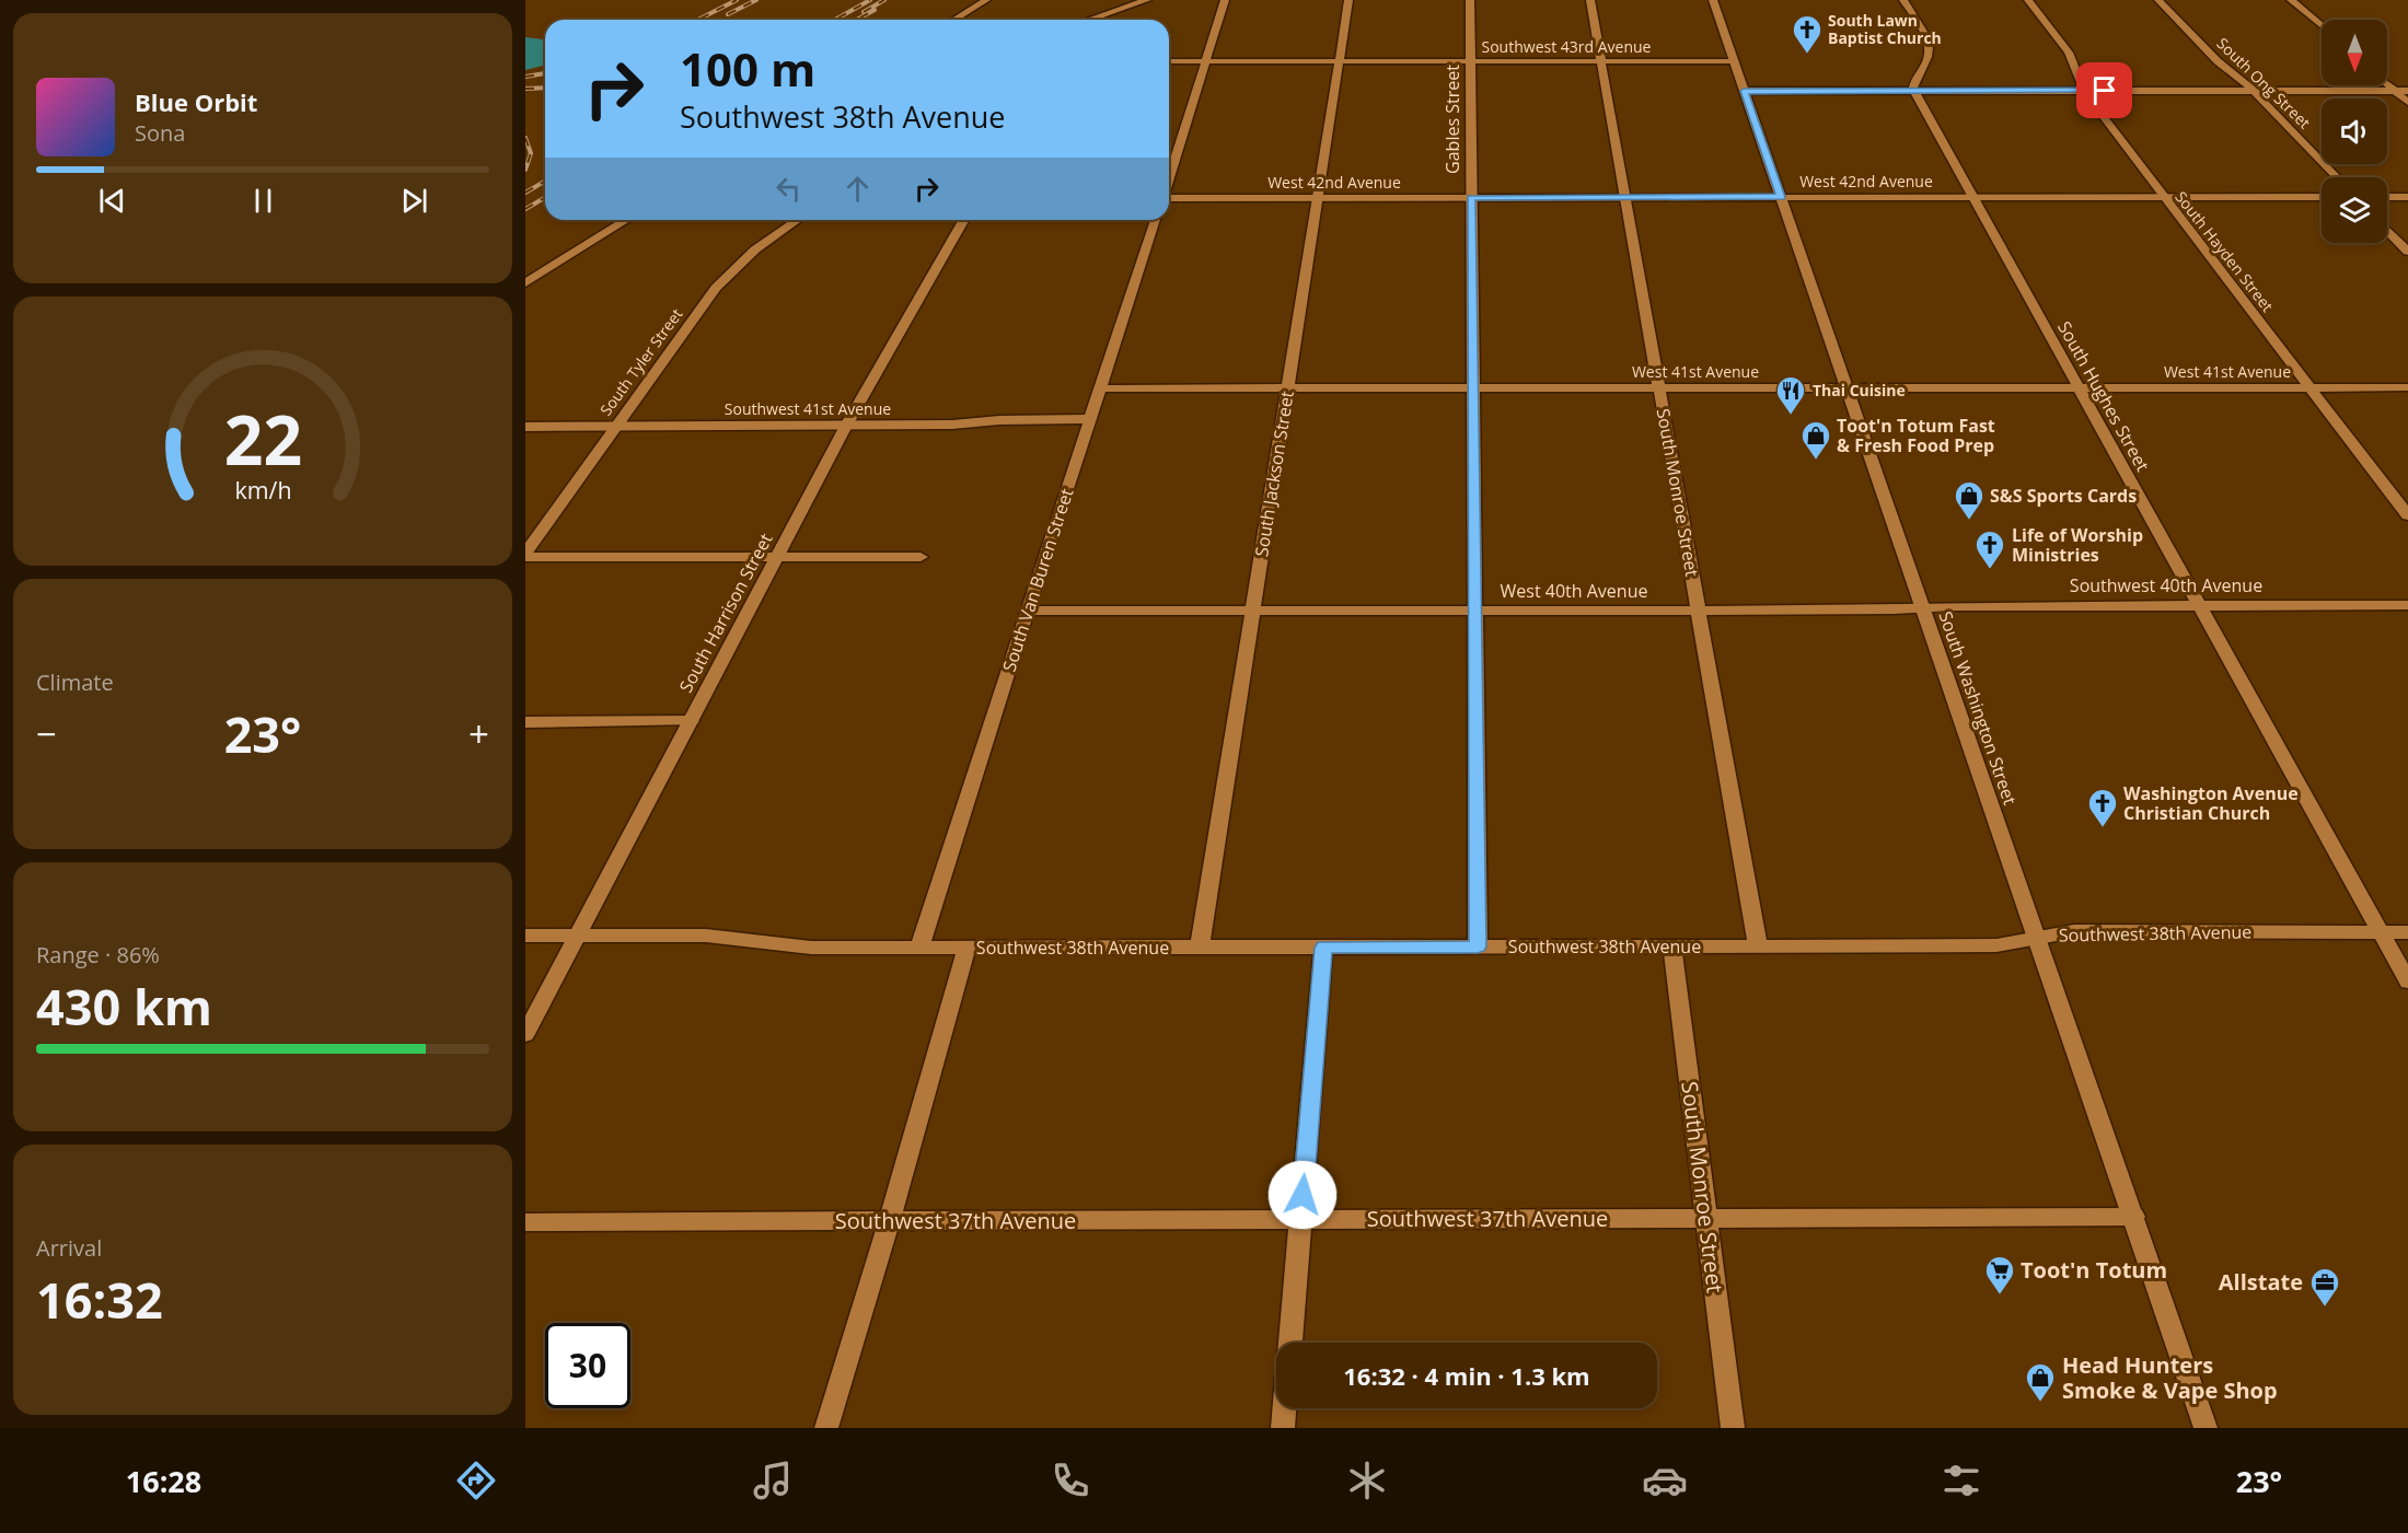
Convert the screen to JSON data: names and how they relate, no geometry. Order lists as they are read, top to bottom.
{
  "streets": {
    "street": [
      "Southwest 43rd Avenue",
      "South Ong Street",
      "Gables Street",
      "West 42nd Avenue",
      "South Hayden Street",
      "South Tyler Street",
      "West 41st Avenue",
      "South Hughes Street",
      "Southwest 41st Avenue",
      "South Jackson Street",
      "South Monroe Street",
      "South Van Buren Street",
      "Southwest 40th Avenue",
      "West 40th Avenue",
      "South Harrison Street",
      "South Washington Street",
      "Southwest 38th Avenue",
      "Southwest 37th Avenue"
    ]
  },
  "crossings": [
    ["Southwest 43rd Avenue", "Gables Street"],
    ["Southwest 43rd Avenue", "South Jackson Street"],
    ["Southwest 43rd Avenue", "South Monroe Street"],
    ["Southwest 43rd Avenue", "South Washington Street"],
    ["Gables Street", "West 42nd Avenue"],
    ["Gables Street", "West 41st Avenue"],
    ["Gables Street", "West 40th Avenue"],
    ["Gables Street", "Southwest 38th Avenue"],
    ["West 42nd Avenue", "South Hayden Street"],
    ["West 42nd Avenue", "South Hughes Street"],
    ["West 42nd Avenue", "South Jackson Street"],
    ["West 42nd Avenue", "South Monroe Street"],
    ["West 42nd Avenue", "South Washington Street"],
    ["South Hayden Street", "West 41st Avenue"],
    ["South Tyler Street", "Southwest 41st Avenue"],
    ["West 41st Avenue", "South Hughes Street"],
    ["West 41st Avenue", "South Jackson Street"],
    ["West 41st Avenue", "South Monroe Street"],
    ["West 41st Avenue", "South Van Buren Street"],
    ["West 41st Avenue", "South Washington Street"],
    ["South Hughes Street", "Southwest 40th Avenue"],
    ["South Hughes Street", "Southwest 38th Avenue"],
    ["Southwest 41st Avenue", "South Van Buren Street"],
    ["Southwest 41st Avenue", "South Harrison Street"],
    ["South Jackson Street", "West 40th Avenue"],
    ["South Jackson Street", "Southwest 38th Avenue"],
    ["South Monroe Street", "West 40th Avenue"],
    ["South Monroe Street", "Southwest 38th Avenue"],
    ["South Monroe Street", "Southwest 37th Avenue"],
    ["South Van Buren Street", "West 40th Avenue"],
    ["South Van Buren Street", "Southwest 38th Avenue"],
    ["Southwest 40th Avenue", "West 40th Avenue"],
    ["Southwest 40th Avenue", "South Washington Street"],
    ["West 40th Avenue", "South Washington Street"],
    ["South Harrison Street", "Southwest 38th Avenue"],
    ["South Washington Street", "Southwest 38th Avenue"],
    ["South Washington Street", "Southwest 37th Avenue"]
  ],
  "places": {
    "church": ["South Lawn Baptist Church", "Life of Worship Ministries", "Washington Avenue Christian Church"],
    "restaurant": ["Thai Cuisine"],
    "shop": ["Toot'n Totum Fast & Fresh Food Prep", "S&S Sports Cards", "Head Hunters Smoke & Vape Shop"],
    "supermarket": ["Toot'n Totum"],
    "office": ["Allstate"]
  },
  "north": "bottom",
  "page": {
    "turn": ["100 m", "Southwest 38th Avenue"],
    "song": ["Blue Orbit", "Sona"],
    "tile": [
      "Climate",
      ["Range · 86%", "430 km"],
      ["Arrival", "16:32"]
    ],
    "heat": ["−", "23°", "+"],
    "limit": "30",
    "trip": "16:32 · 4 min · 1.3 km",
    "tabs": ["16:28", "23°"],
    "gauge": ["22", "km/h"]
  }
}
